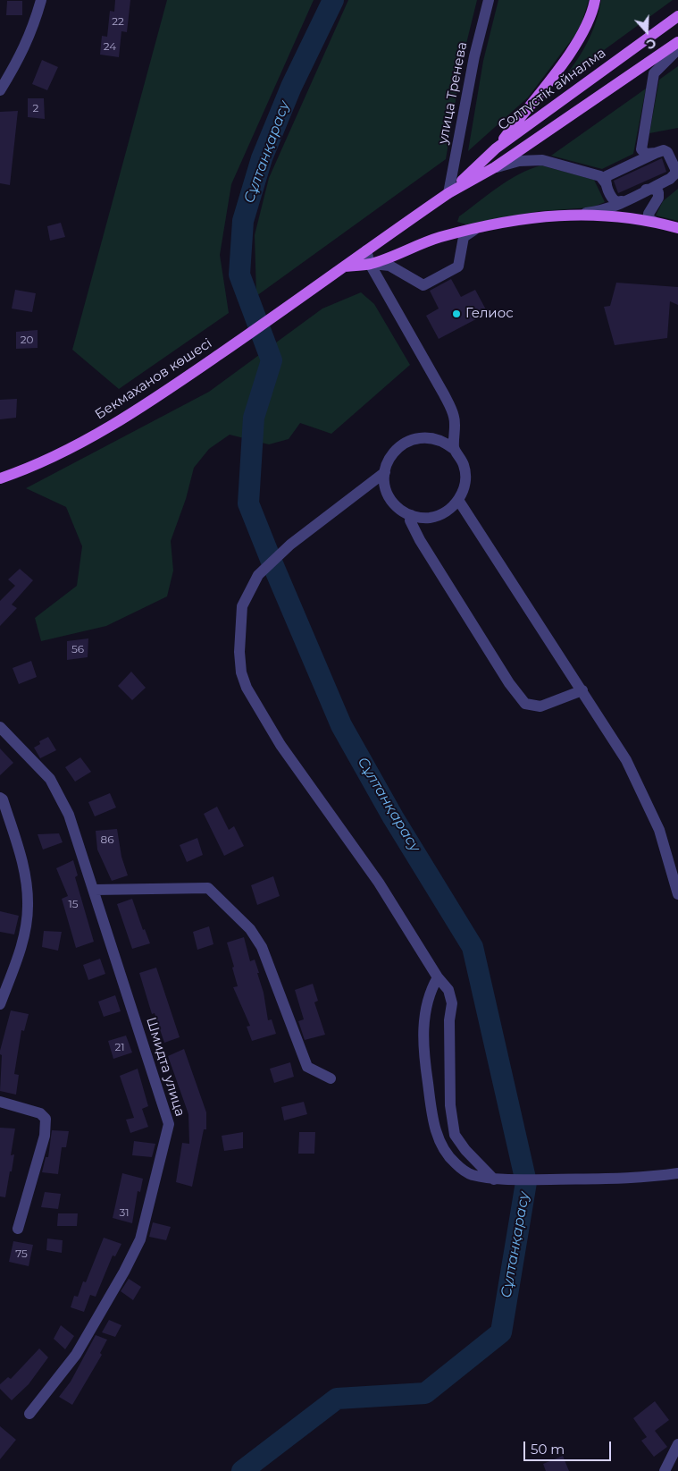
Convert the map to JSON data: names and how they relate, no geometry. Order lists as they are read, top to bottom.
{
  "streets": {
    "main road": ["Солтүстік айналма", "Бекмаханов көшесі"],
    "street": ["улица Тренева", "Шмидта улица"]
  },
  "crossings": [
    ["Солтүстік айналма", "улица Тренева"],
    ["Солтүстік айналма", "Бекмаханов көшесі"]
  ],
  "water": ["Сұлтанқарасу"],
  "places": ["Гелиос"],
  "house_numbers": [
    "22",
    "24",
    "2",
    "20",
    "56",
    "86",
    "15",
    "21",
    "31",
    "75"
  ],
  "scale_bar": "50 m",
  "north": "bottom"
}
